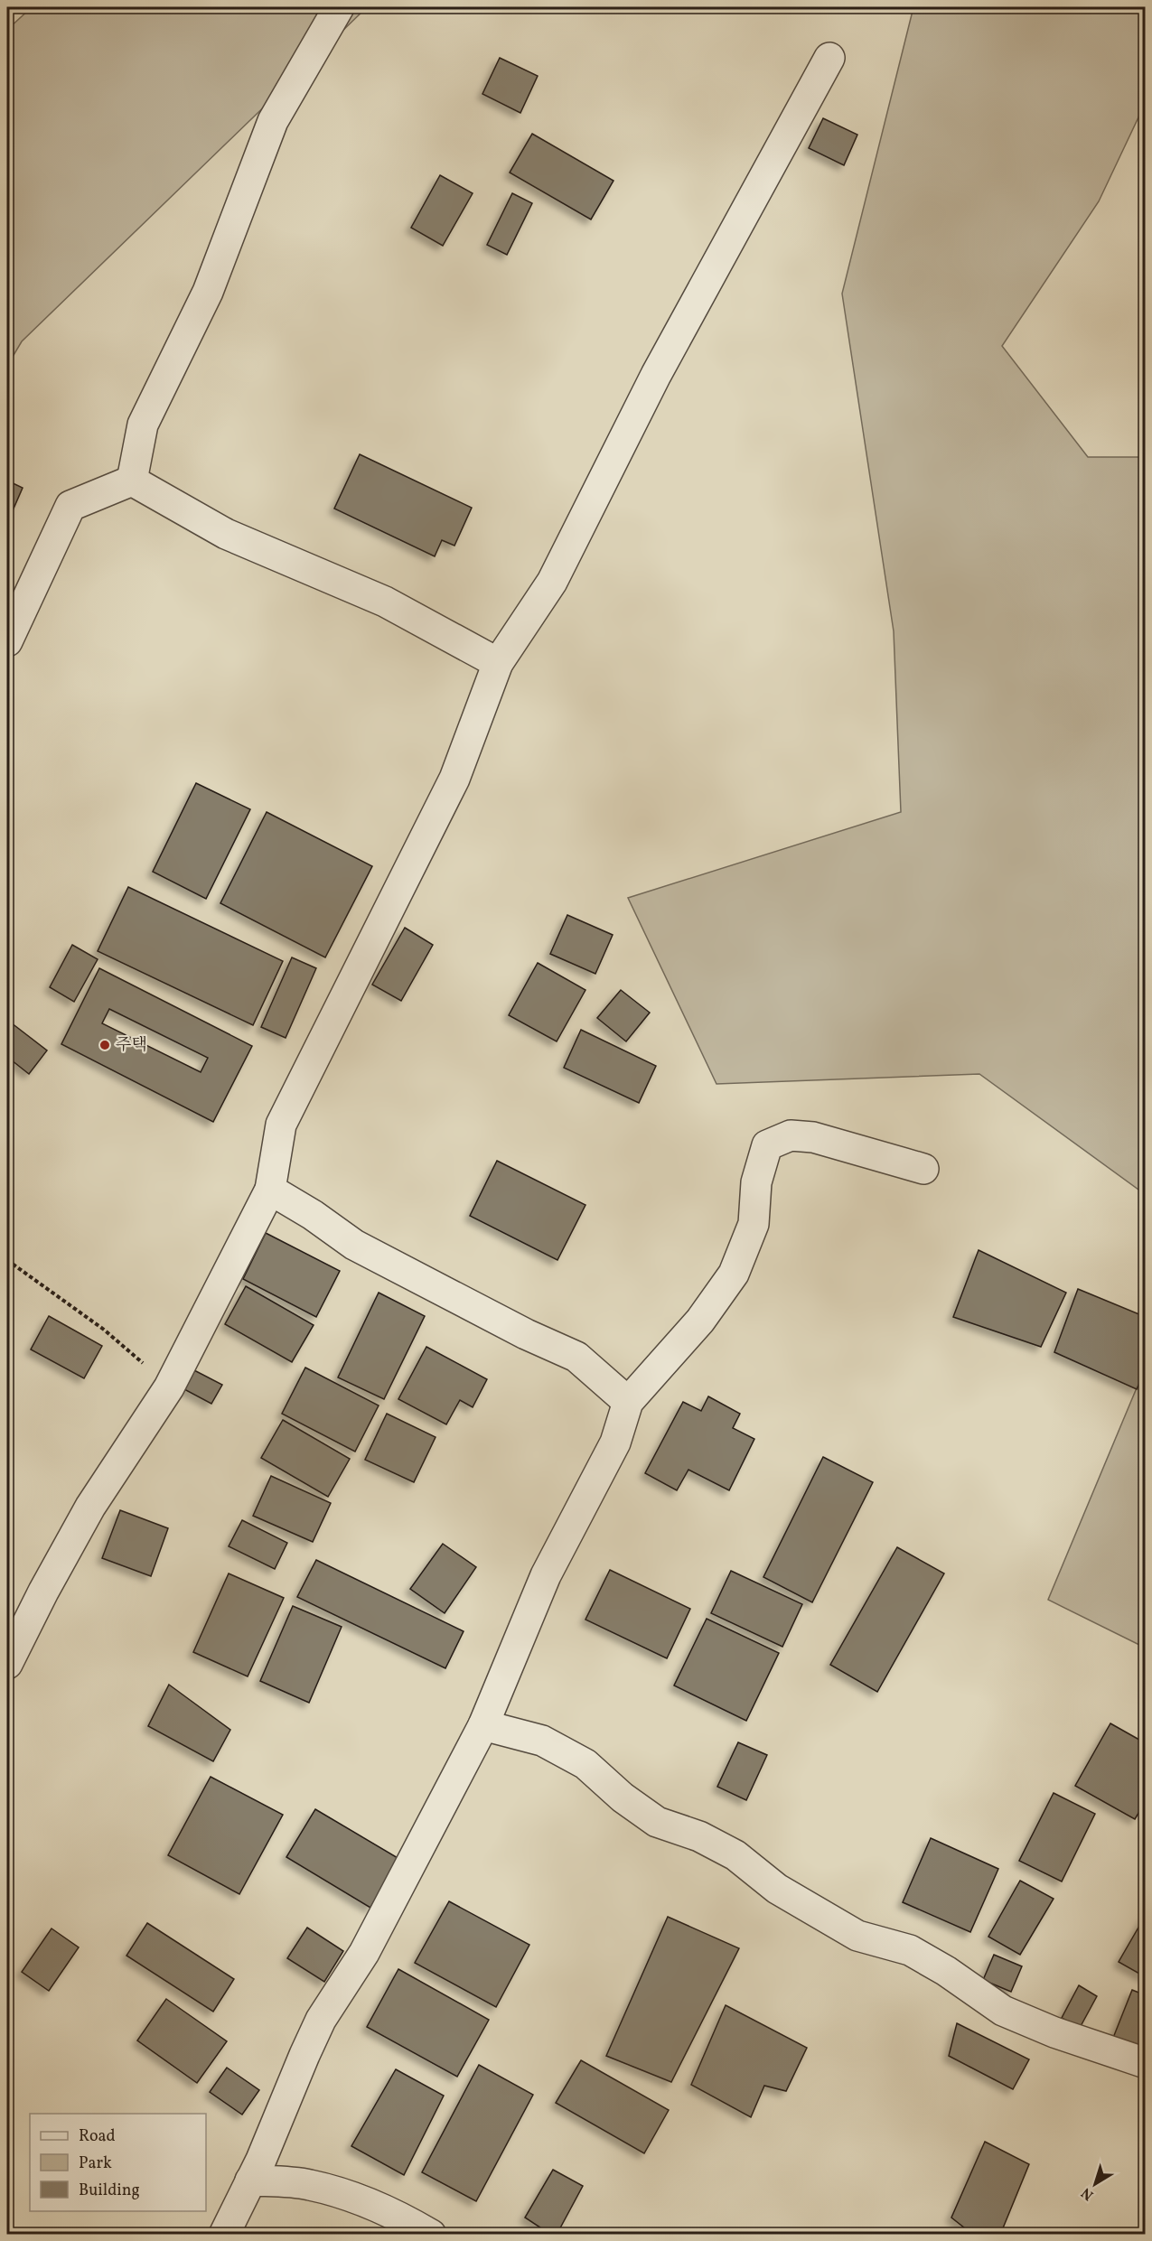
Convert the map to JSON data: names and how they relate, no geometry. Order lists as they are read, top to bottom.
{
  "places": ["주택"],
  "legend": ["Road", "Park", "Building"],
  "north": "bottom left"
}
